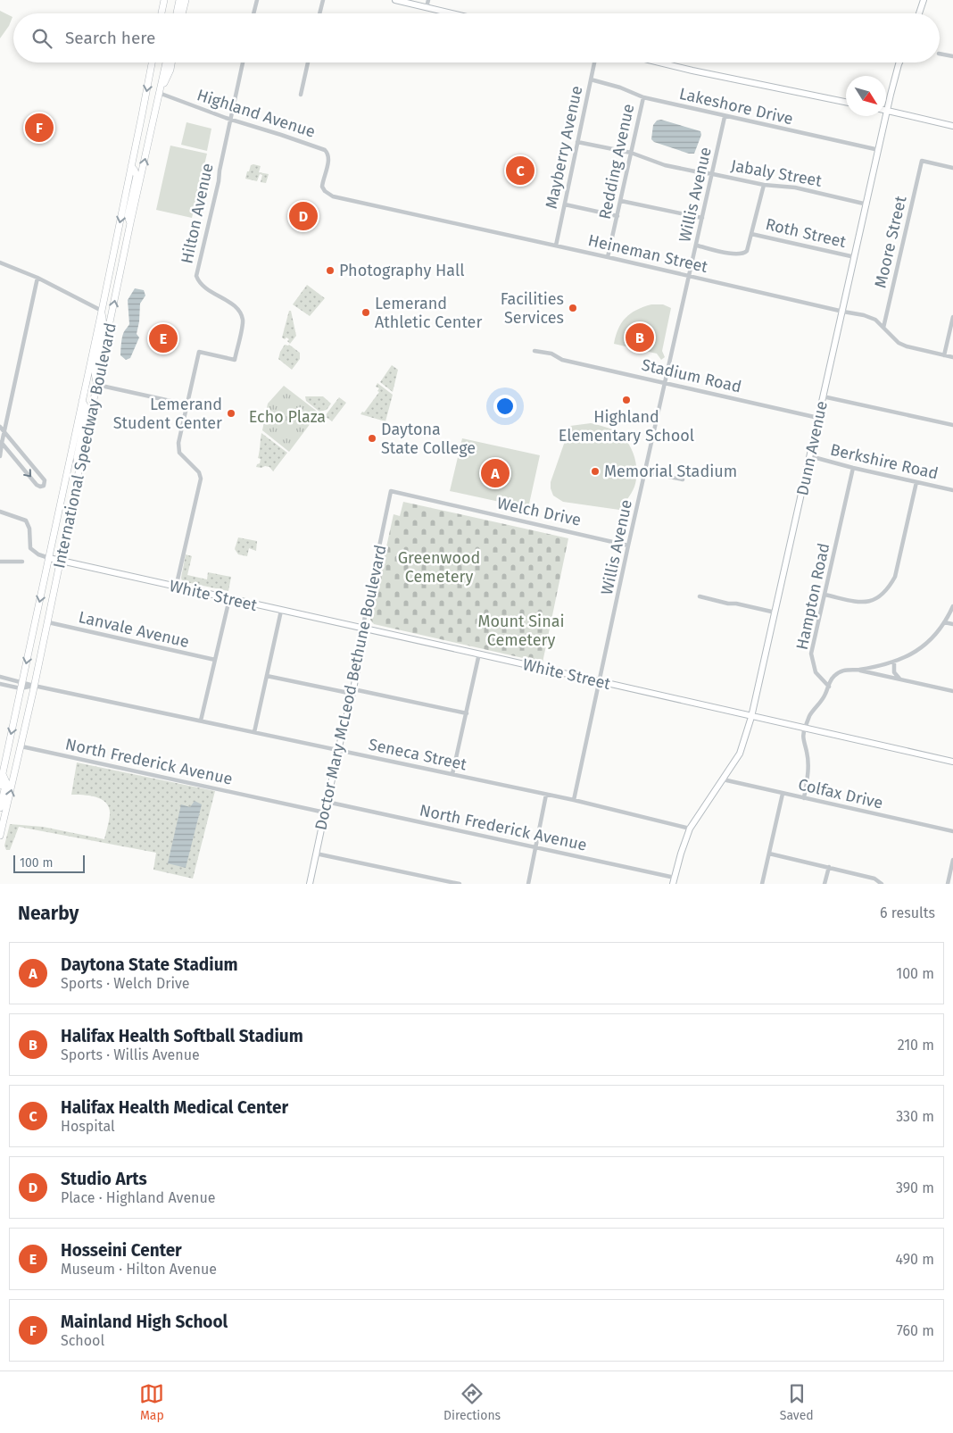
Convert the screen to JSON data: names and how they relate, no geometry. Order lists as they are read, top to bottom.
{
  "streets": {
    "main road": ["International Speedway Boulevard"],
    "street": [
      "Lakeshore Drive",
      "Highland Avenue",
      "Mayberry Avenue",
      "Redding Avenue",
      "Jabaly Street",
      "Willis Avenue",
      "Hilton Avenue",
      "Roth Street",
      "Moore Street",
      "Heineman Street",
      "Stadium Road",
      "Dunn Avenue",
      "Berkshire Road",
      "Welch Drive",
      "White Street",
      "Hampton Road",
      "Lanvale Avenue",
      "Doctor Mary McLeod Bethune Boulevard",
      "Seneca Street",
      "North Frederick Avenue",
      "Colfax Drive"
    ]
  },
  "crossings": [
    ["Lakeshore Drive", "Mayberry Avenue"],
    ["Lakeshore Drive", "Redding Avenue"],
    ["Lakeshore Drive", "Willis Avenue"],
    ["Lakeshore Drive", "Dunn Avenue"],
    ["Highland Avenue", "Hilton Avenue"],
    ["Highland Avenue", "Heineman Street"],
    ["Highland Avenue", "International Speedway Boulevard"],
    ["Mayberry Avenue", "Jabaly Street"],
    ["Mayberry Avenue", "Heineman Street"],
    ["Redding Avenue", "Jabaly Street"],
    ["Redding Avenue", "Heineman Street"],
    ["Jabaly Street", "Willis Avenue"],
    ["Jabaly Street", "Dunn Avenue"],
    ["Willis Avenue", "Heineman Street"],
    ["Willis Avenue", "Stadium Road"],
    ["Willis Avenue", "Welch Drive"],
    ["Willis Avenue", "White Street"],
    ["Willis Avenue", "Seneca Street"],
    ["Hilton Avenue", "White Street"],
    ["Roth Street", "Dunn Avenue"],
    ["Moore Street", "Heineman Street"],
    ["Heineman Street", "Dunn Avenue"],
    ["Stadium Road", "Dunn Avenue"],
    ["International Speedway Boulevard", "White Street"],
    ["International Speedway Boulevard", "Lanvale Avenue"],
    ["International Speedway Boulevard", "Seneca Street"],
    ["International Speedway Boulevard", "North Frederick Avenue"],
    ["Dunn Avenue", "Berkshire Road"],
    ["Dunn Avenue", "White Street"],
    ["Dunn Avenue", "Seneca Street"],
    ["Dunn Avenue", "North Frederick Avenue"],
    ["Dunn Avenue", "Colfax Drive"],
    ["Berkshire Road", "Hampton Road"],
    ["Welch Drive", "Doctor Mary McLeod Bethune Boulevard"],
    ["White Street", "Doctor Mary McLeod Bethune Boulevard"],
    ["Doctor Mary McLeod Bethune Boulevard", "Seneca Street"],
    ["Doctor Mary McLeod Bethune Boulevard", "North Frederick Avenue"]
  ],
  "parks": ["Echo Plaza", "Greenwood Cemetery", "Mount Sinai Cemetery"],
  "places": [
    "Photography Hall",
    "Facilities Services",
    "Lemerand Athletic Center",
    "Highland Elementary School",
    "Lemerand Student Center",
    "Daytona State College",
    "Memorial Stadium"
  ],
  "scale_bar": "100 m",
  "north": "bottom right",
  "page": {
    "search": "Search here",
    "pins": [
      "F",
      "C",
      "D",
      "B",
      "E",
      "A"
    ],
    "scale": "100 m",
    "heading": ["Nearby", "6 results"],
    "list": [
      {
        "mark": "A",
        "name": "Daytona State Stadium",
        "note": "Sports · Welch Drive",
        "value": "100 m"
      },
      {
        "mark": "B",
        "name": "Halifax Health Softball Stadium",
        "note": "Sports · Willis Avenue",
        "value": "210 m"
      },
      {
        "mark": "C",
        "name": "Halifax Health Medical Center",
        "note": "Hospital",
        "value": "330 m"
      },
      {
        "mark": "D",
        "name": "Studio Arts",
        "note": "Place · Highland Avenue",
        "value": "390 m"
      },
      {
        "mark": "E",
        "name": "Hosseini Center",
        "note": "Museum · Hilton Avenue",
        "value": "490 m"
      },
      {
        "mark": "F",
        "name": "Mainland High School",
        "note": "School",
        "value": "760 m"
      }
    ],
    "nav": ["Map", "Directions", "Saved"]
  }
}
